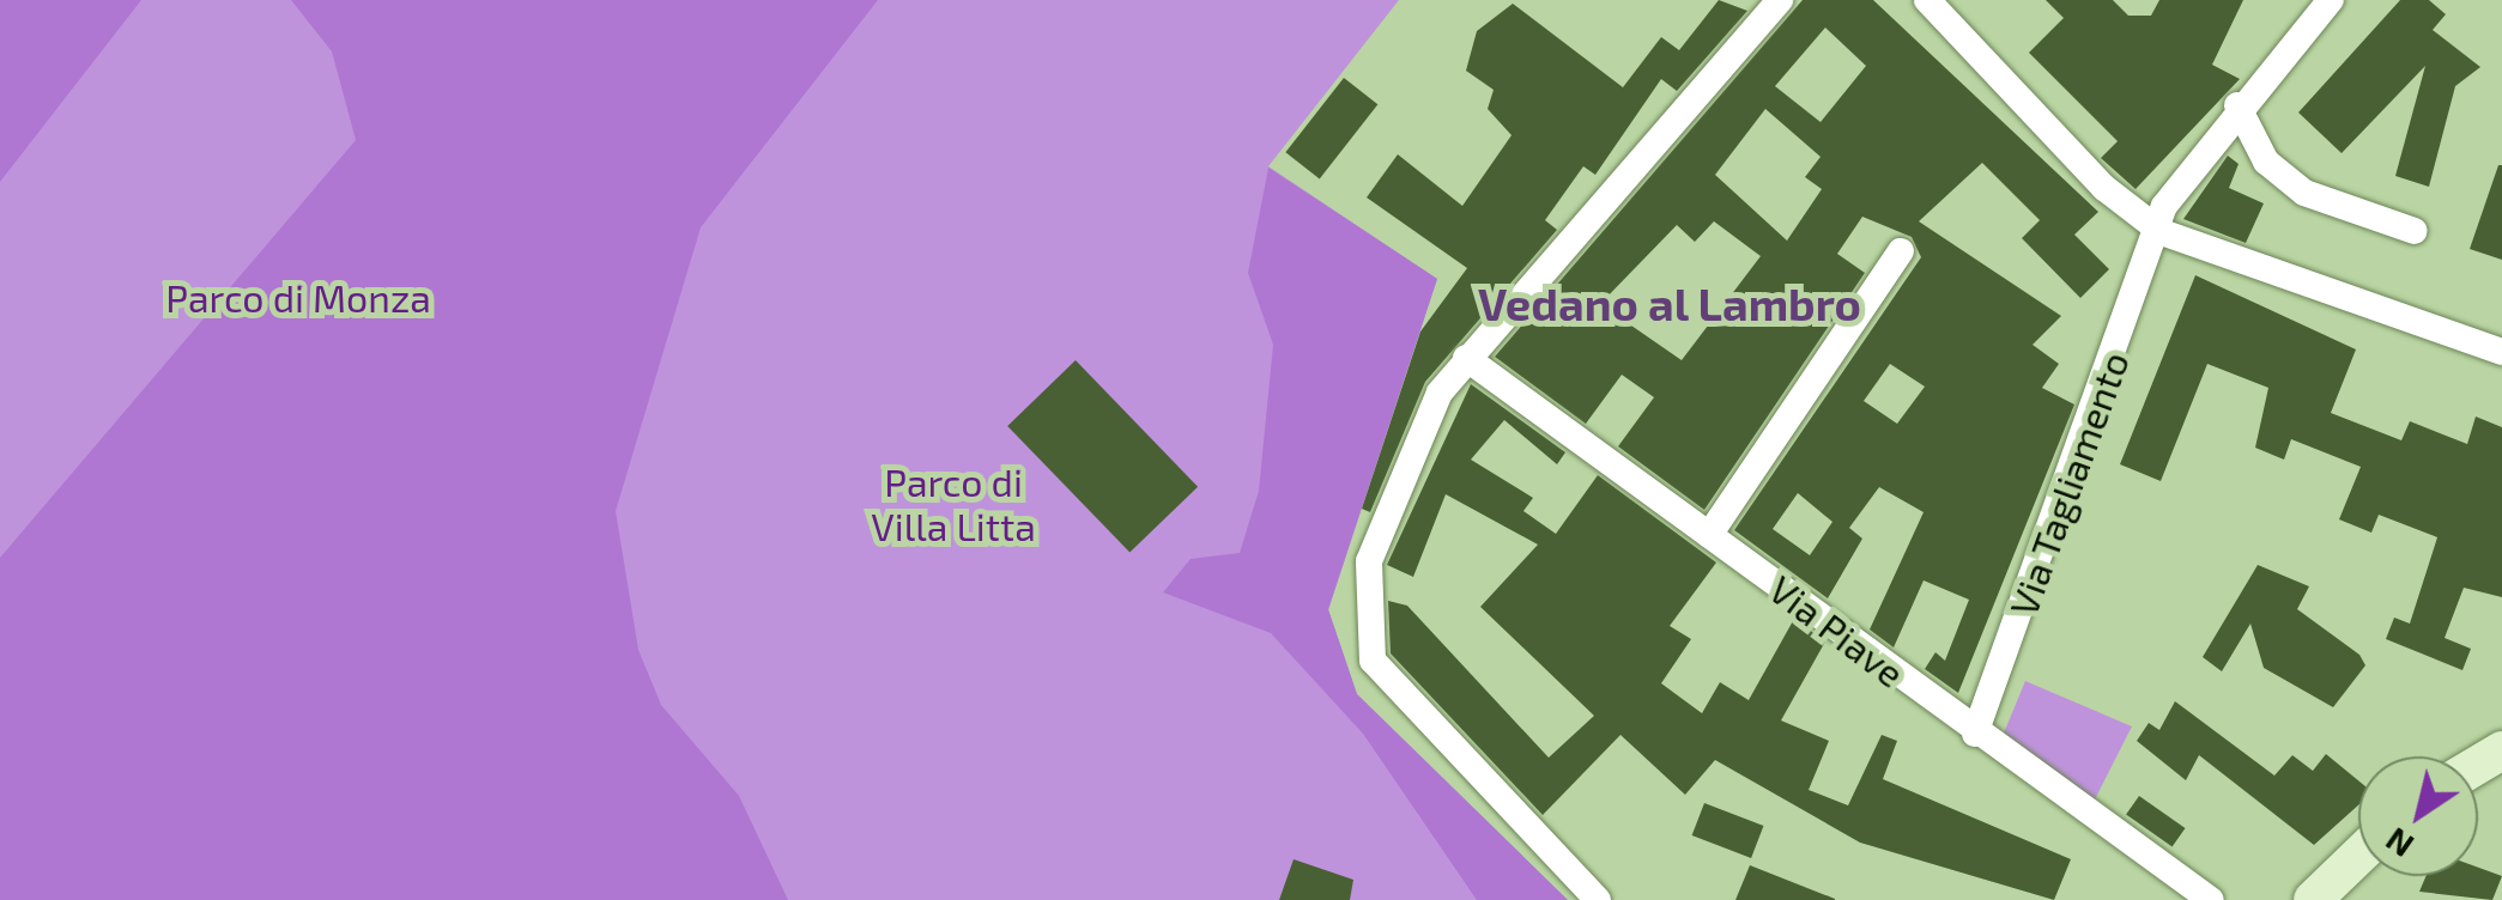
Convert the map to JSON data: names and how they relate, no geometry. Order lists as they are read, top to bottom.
{
  "streets": {
    "street": ["Via Tagliamento", "Via Piave"]
  },
  "crossings": [
    ["Via Tagliamento", "Via Piave"]
  ],
  "districts": ["Vedano al Lambro"],
  "parks": ["Parco di Monza", "Parco di Villa Litta"],
  "north": "bottom left"
}
